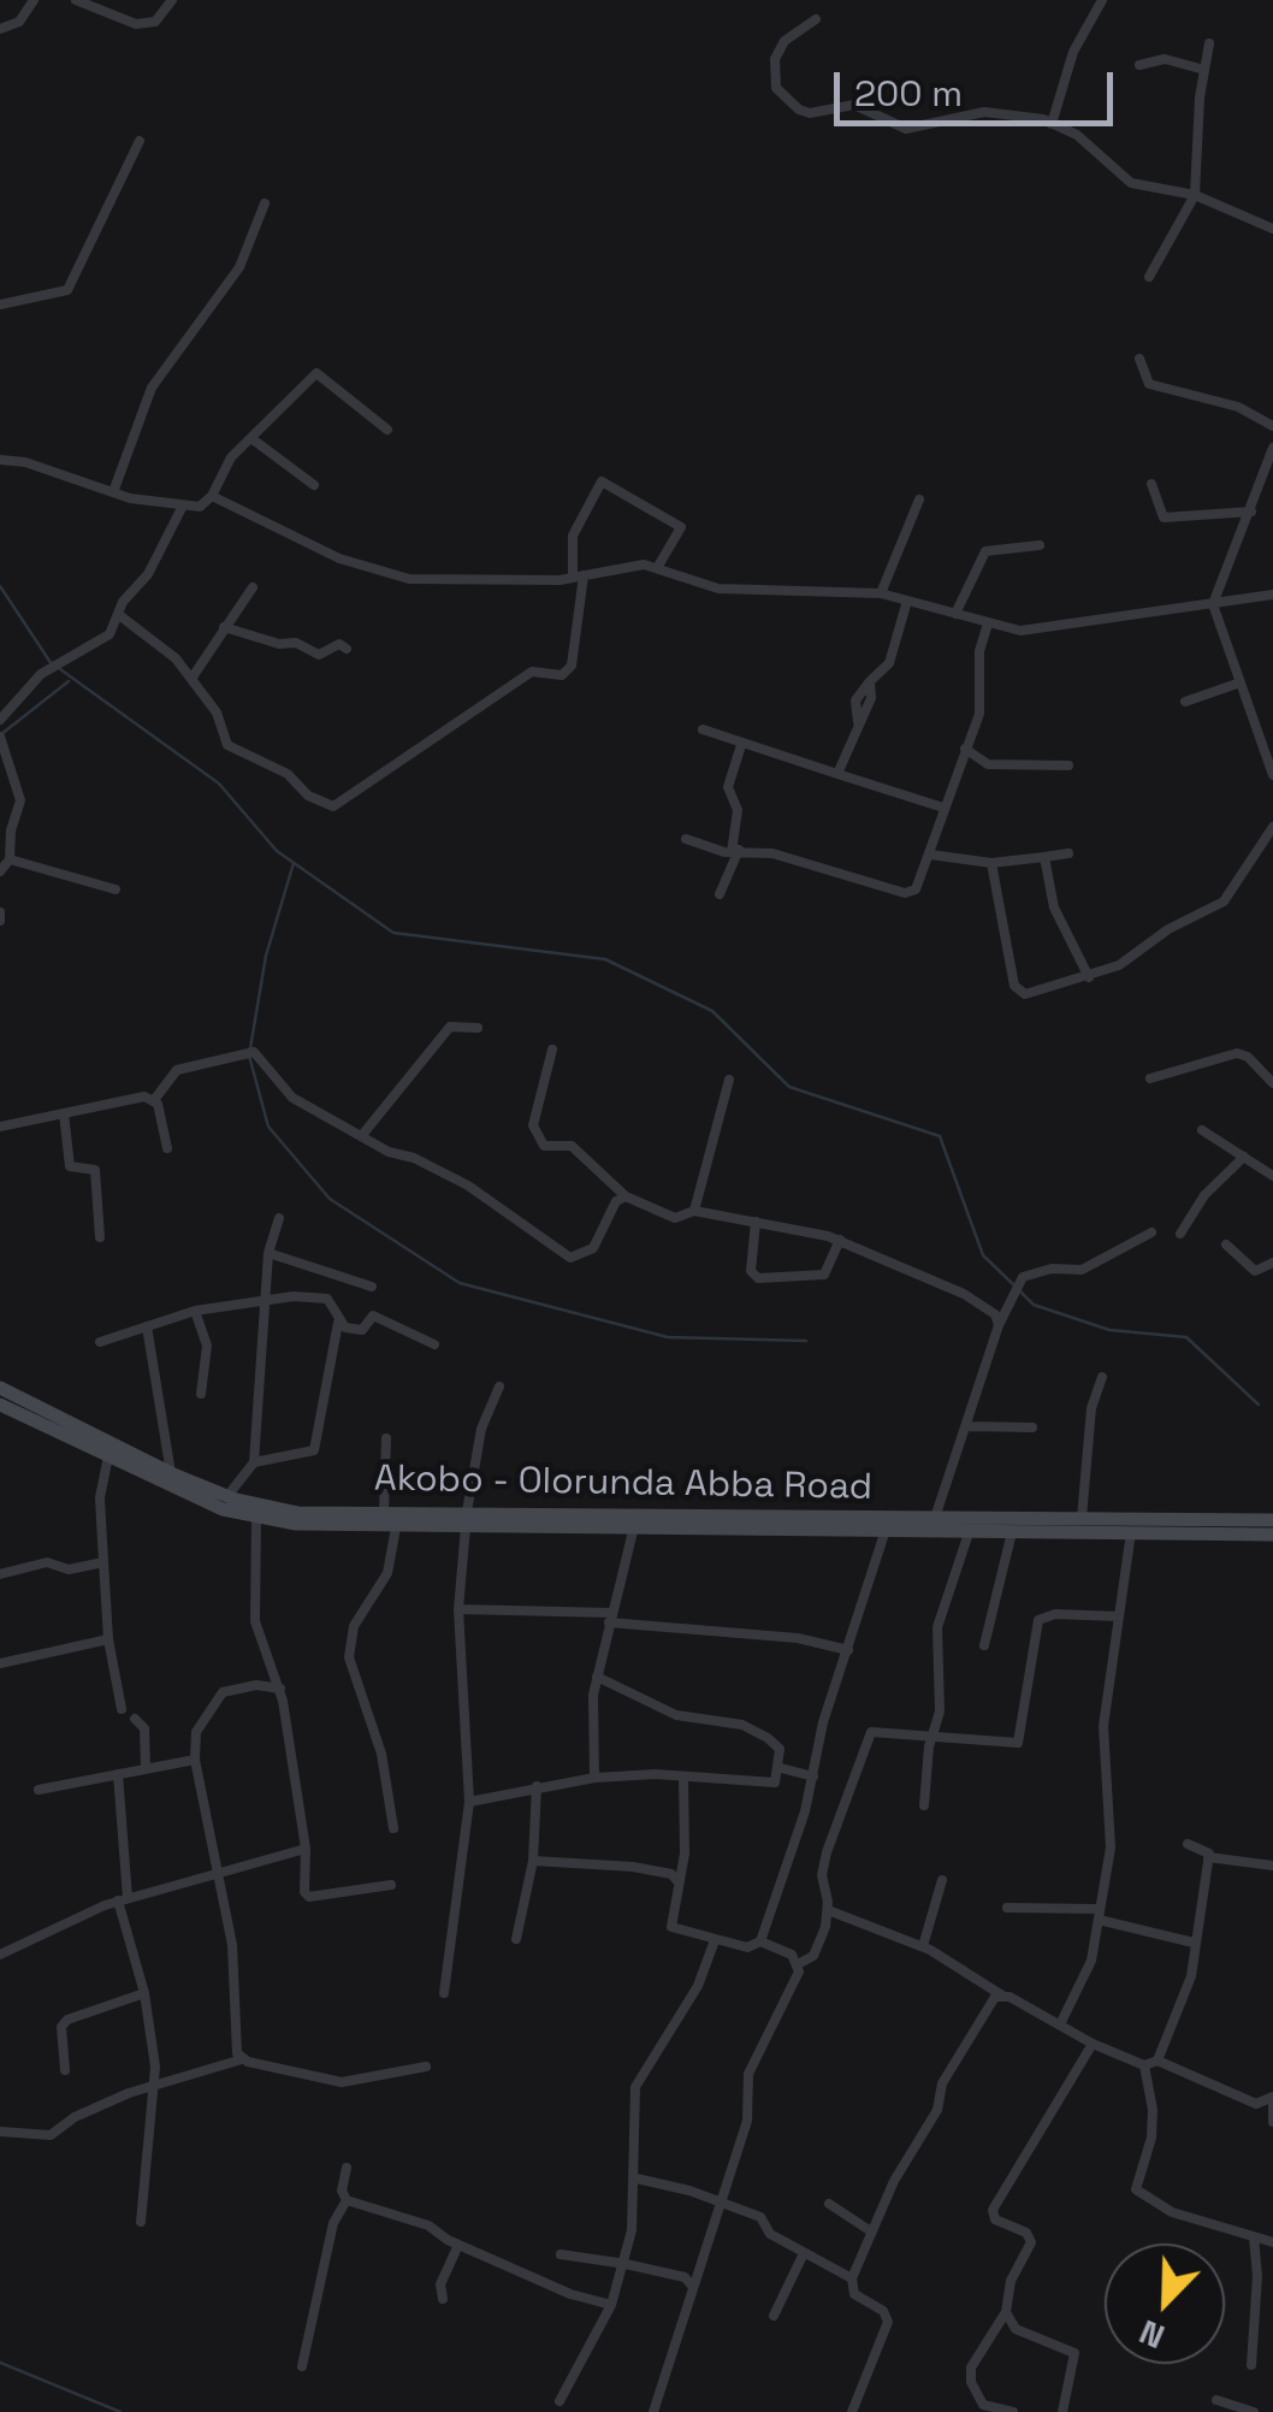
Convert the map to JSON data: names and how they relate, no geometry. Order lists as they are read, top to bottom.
{
  "streets": {
    "main road": ["Akobo - Olorunda Abba Road"]
  },
  "scale_bar": "200 m",
  "north": "bottom left"
}
